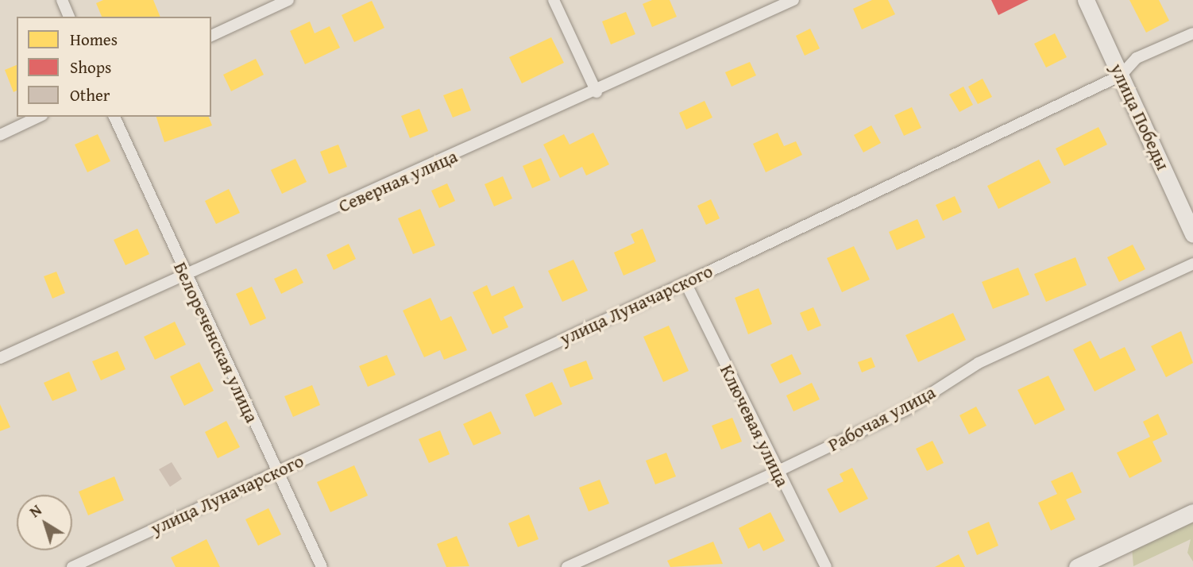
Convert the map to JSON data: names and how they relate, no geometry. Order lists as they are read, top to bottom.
{
  "streets": {
    "main road": ["улица Победы"],
    "street": [
      "Северная улица",
      "улица Луначарского",
      "Белореченская улица",
      "Рабочая улица",
      "Ключевая улица"
    ]
  },
  "crossings": [
    ["улица Победы", "улица Луначарского"],
    ["Северная улица", "Белореченская улица"],
    ["улица Луначарского", "Белореченская улица"],
    ["улица Луначарского", "Ключевая улица"],
    ["Рабочая улица", "Ключевая улица"]
  ],
  "legend": ["Homes", "Shops", "Other"],
  "north": "top left"
}
